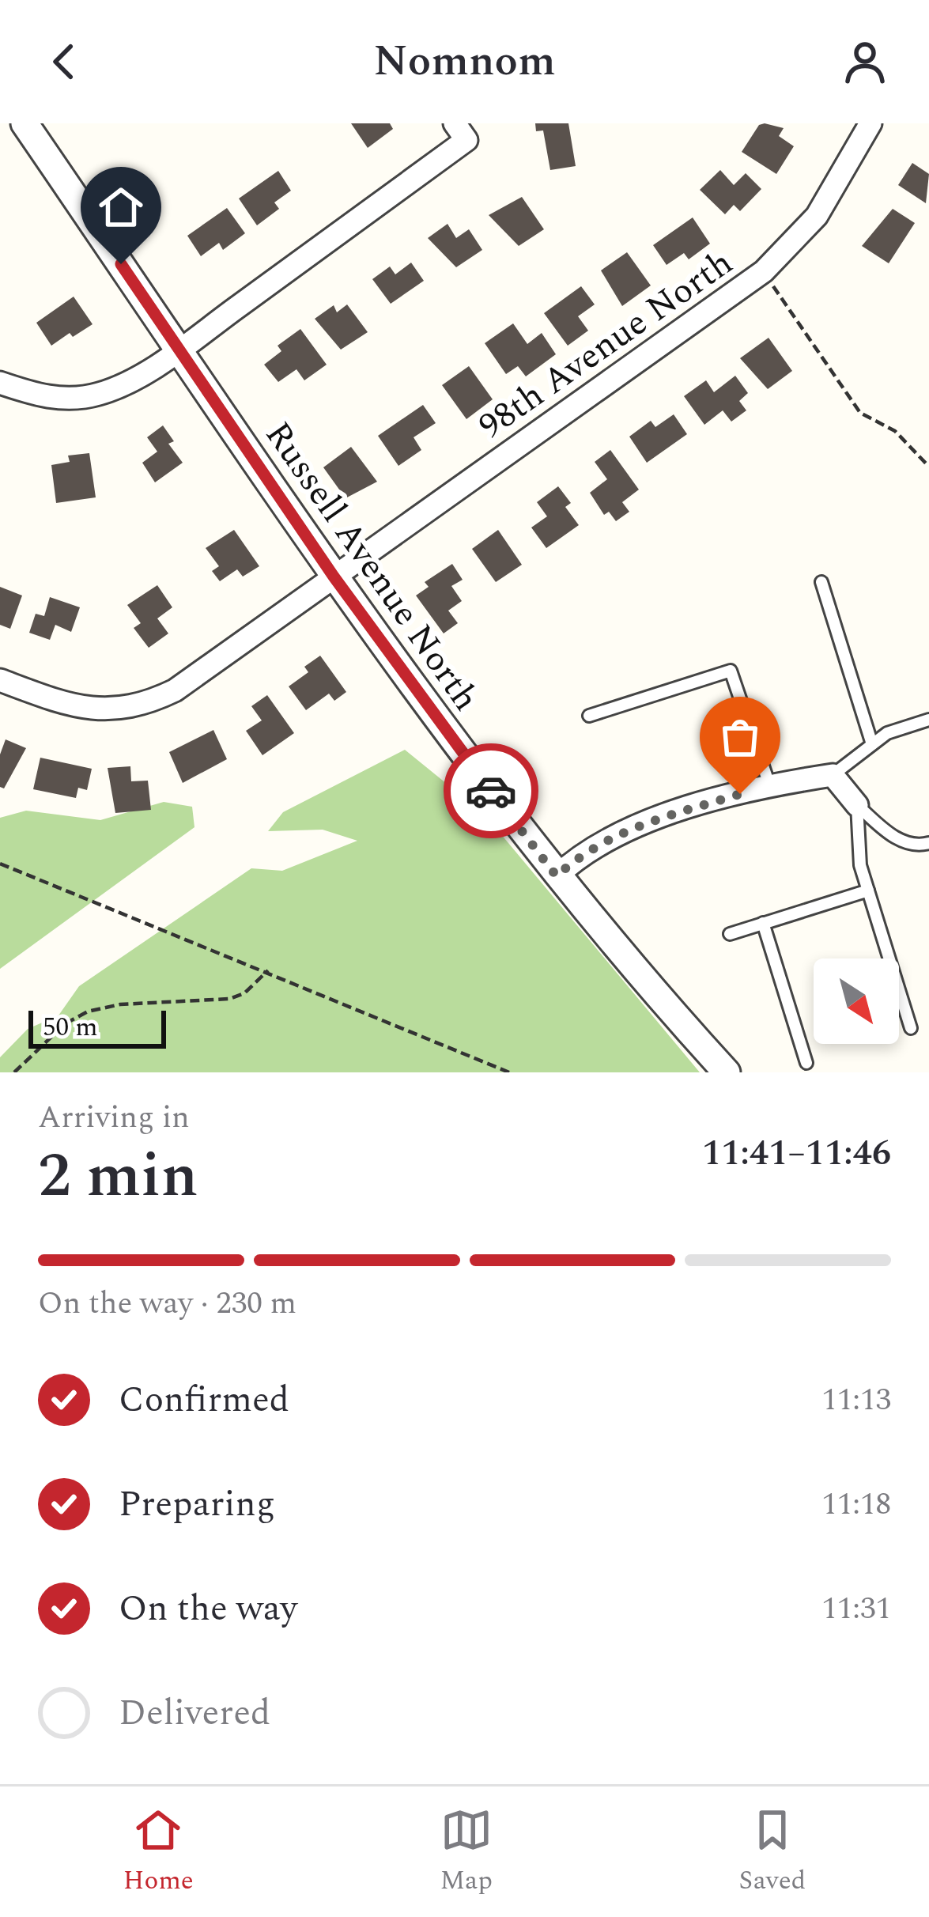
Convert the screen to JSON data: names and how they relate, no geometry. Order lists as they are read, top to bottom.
{
  "streets": {
    "street": ["98th Avenue North", "Russell Avenue North"]
  },
  "crossings": [
    ["98th Avenue North", "Russell Avenue North"]
  ],
  "scale_bar": "50 m",
  "north": "bottom right",
  "page": {
    "header": "Nomnom",
    "scale": "50 m",
    "heading": ["2 min", "Arriving in", "11:41–11:46"],
    "bar": "On the way · 230 m",
    "list": [
      ["Confirmed", "11:13"],
      ["Preparing", "11:18"],
      ["On the way", "11:31"],
      "Delivered"
    ],
    "tabs": ["Home", "Map", "Saved"]
  }
}
